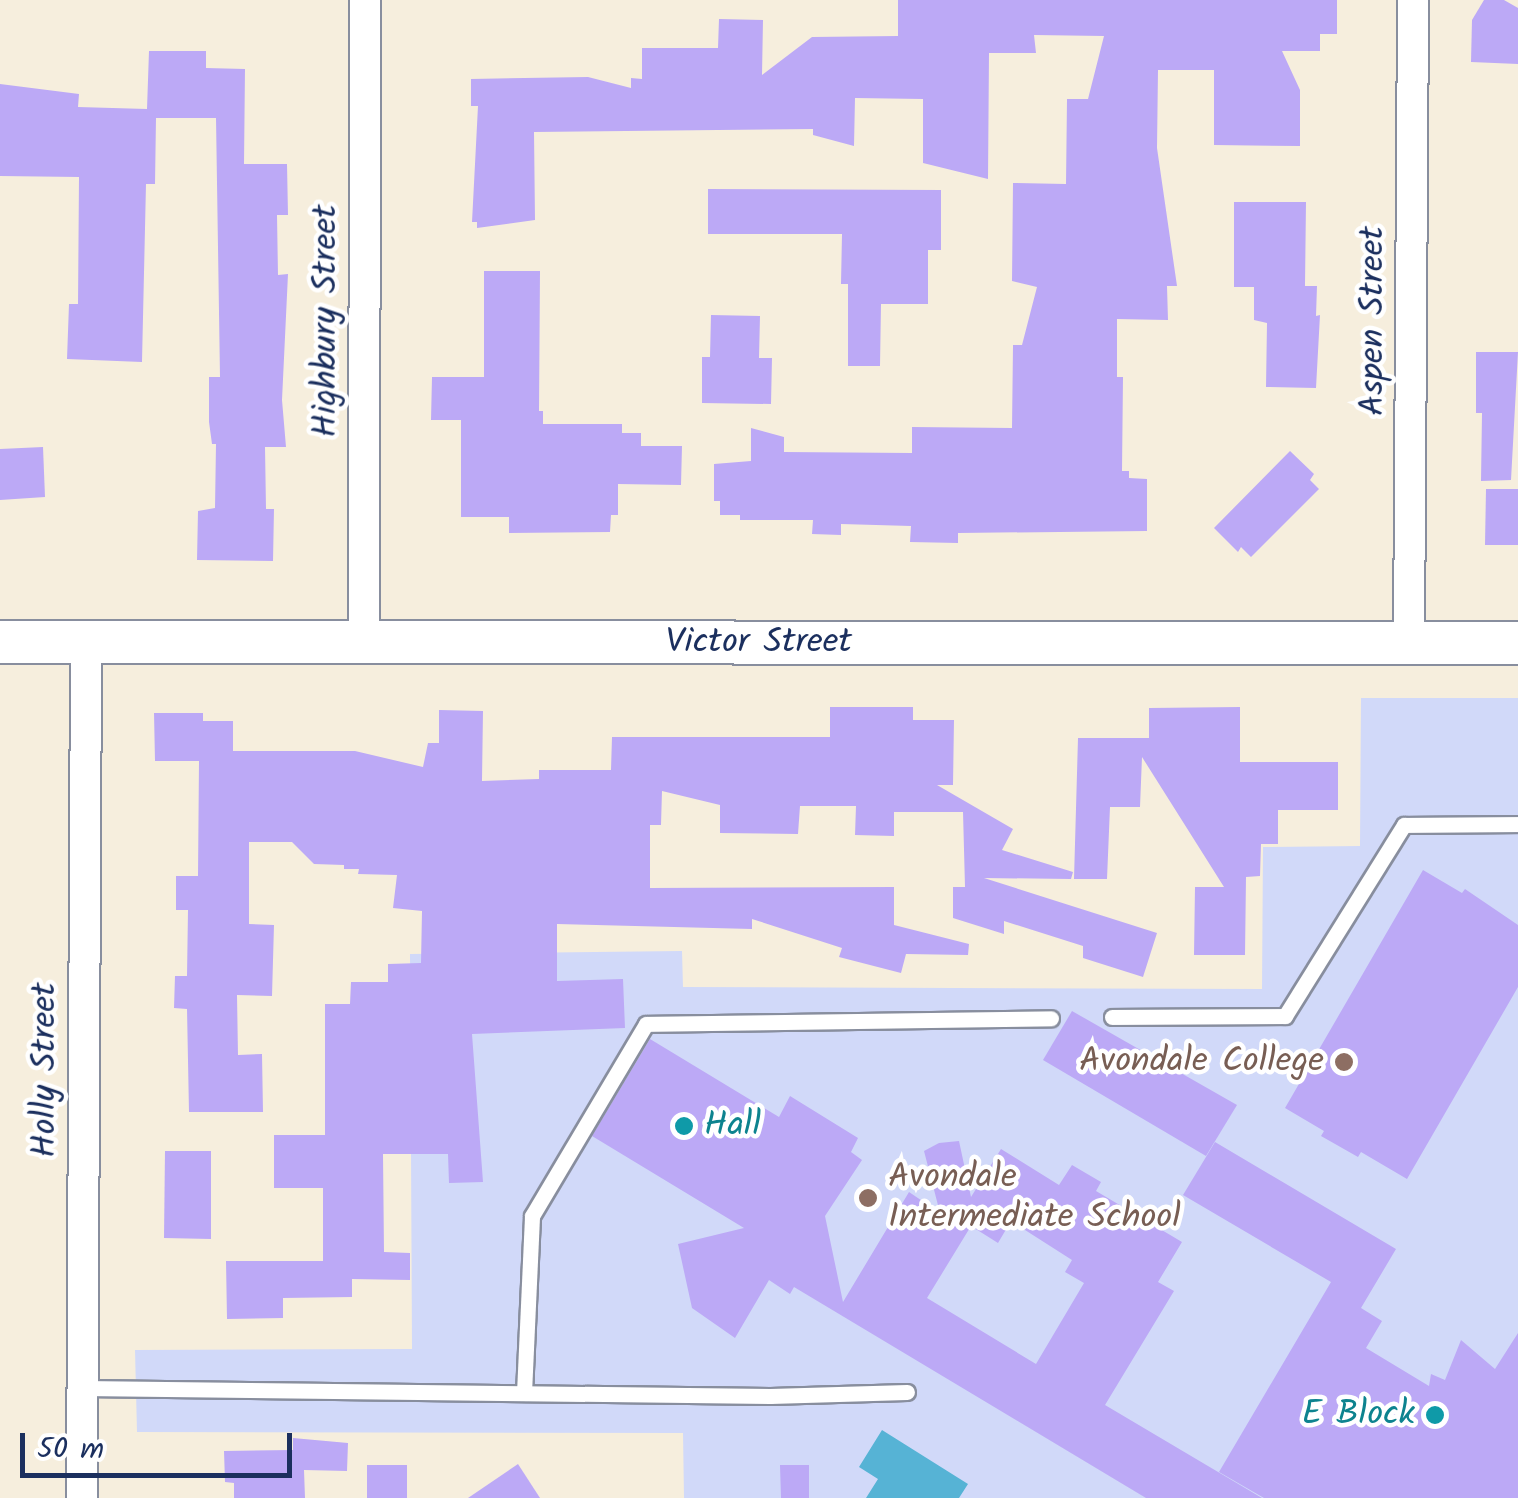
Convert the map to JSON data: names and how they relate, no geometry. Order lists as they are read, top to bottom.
{
  "streets": {
    "street": [
      "Highbury Street",
      "Aspen Street",
      "Victor Street",
      "Holly Street"
    ]
  },
  "crossings": [
    ["Highbury Street", "Victor Street"],
    ["Aspen Street", "Victor Street"],
    ["Victor Street", "Holly Street"]
  ],
  "places": [
    "Avondale College",
    "Hall",
    "Avondale Intermediate School",
    "E Block"
  ],
  "scale_bar": "50 m"
}
